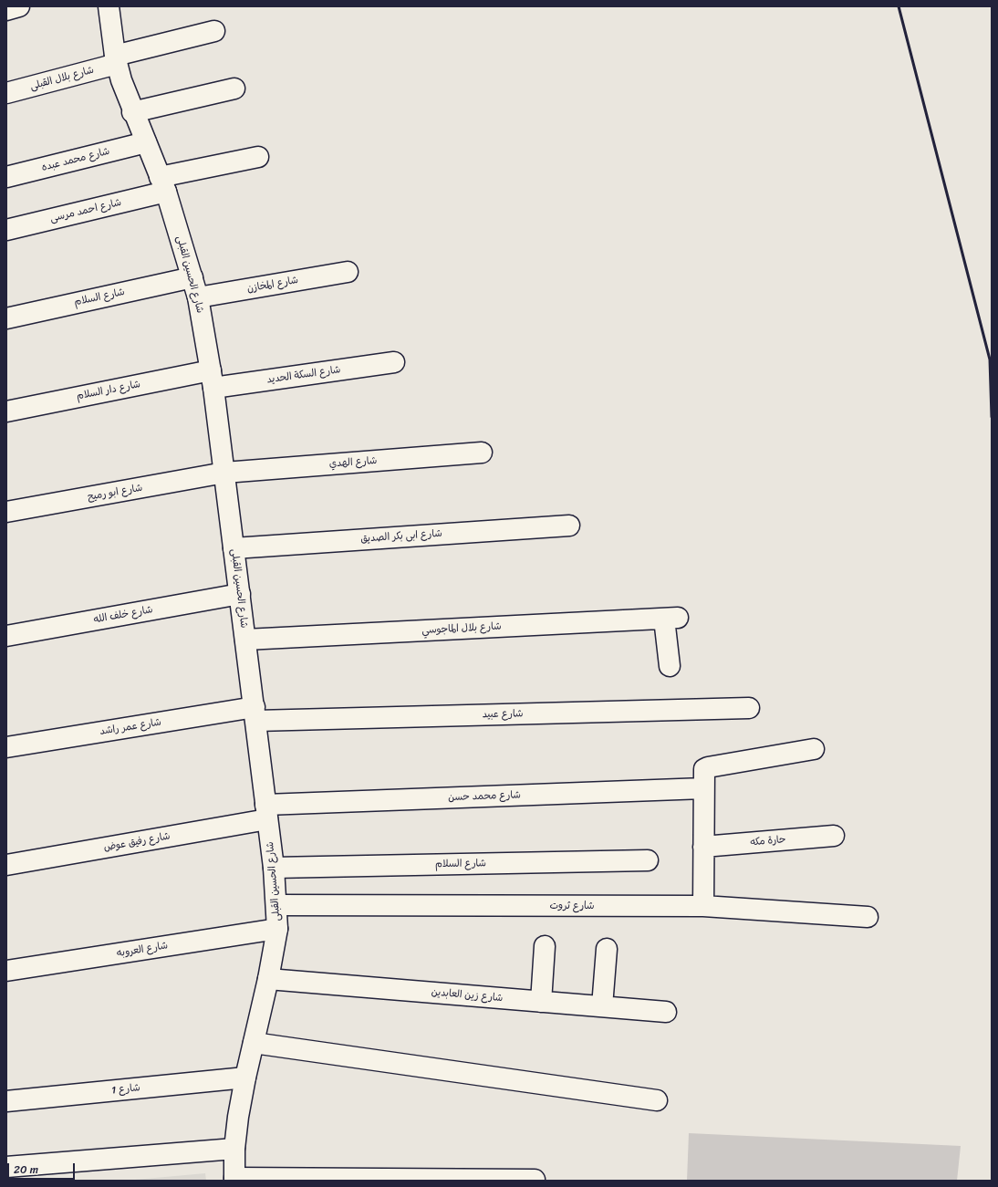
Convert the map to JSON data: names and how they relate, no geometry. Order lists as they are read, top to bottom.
{
  "streets": {
    "street": [
      "شارع بلال القبلى",
      "شارع محمد عبده",
      "شارع احمد مرسى",
      "شارع الحسين القبلى",
      "شارع المخازن",
      "شارع السلام",
      "شارع السكة الحديد",
      "شارع دار السلام",
      "شارع الهدي",
      "شارع ابو رميح",
      "شارع ابى بكر الصديق",
      "شارع خلف الله",
      "شارع بلال الماجوسي",
      "شارع عبيد",
      "شارع عمر راشد",
      "شارع محمد حسن",
      "حارة مكه",
      "شارع رفيق عوض",
      "شارع ثروت",
      "شارع العروبه",
      "شارع زين العابدين",
      "شارع 1"
    ]
  },
  "crossings": [
    ["شارع بلال القبلى", "شارع الحسين القبلى"],
    ["شارع محمد عبده", "شارع الحسين القبلى"],
    ["شارع احمد مرسى", "شارع الحسين القبلى"],
    ["شارع الحسين القبلى", "شارع المخازن"],
    ["شارع الحسين القبلى", "شارع السلام"],
    ["شارع الحسين القبلى", "شارع السكة الحديد"],
    ["شارع الحسين القبلى", "شارع دار السلام"],
    ["شارع الحسين القبلى", "شارع الهدي"],
    ["شارع الحسين القبلى", "شارع ابو رميح"],
    ["شارع الحسين القبلى", "شارع ابى بكر الصديق"],
    ["شارع الحسين القبلى", "شارع خلف الله"],
    ["شارع الحسين القبلى", "شارع بلال الماجوسي"],
    ["شارع الحسين القبلى", "شارع عبيد"],
    ["شارع الحسين القبلى", "شارع عمر راشد"],
    ["شارع الحسين القبلى", "شارع محمد حسن"],
    ["شارع الحسين القبلى", "شارع رفيق عوض"],
    ["شارع الحسين القبلى", "شارع ثروت"],
    ["شارع الحسين القبلى", "شارع العروبه"],
    ["شارع الحسين القبلى", "شارع زين العابدين"],
    ["شارع الحسين القبلى", "شارع 1"],
    ["شارع السكة الحديد", "شارع دار السلام"],
    ["شارع الهدي", "شارع ابو رميح"],
    ["شارع عبيد", "شارع عمر راشد"],
    ["شارع محمد حسن", "شارع رفيق عوض"]
  ],
  "scale_bar": "20 m"
}
